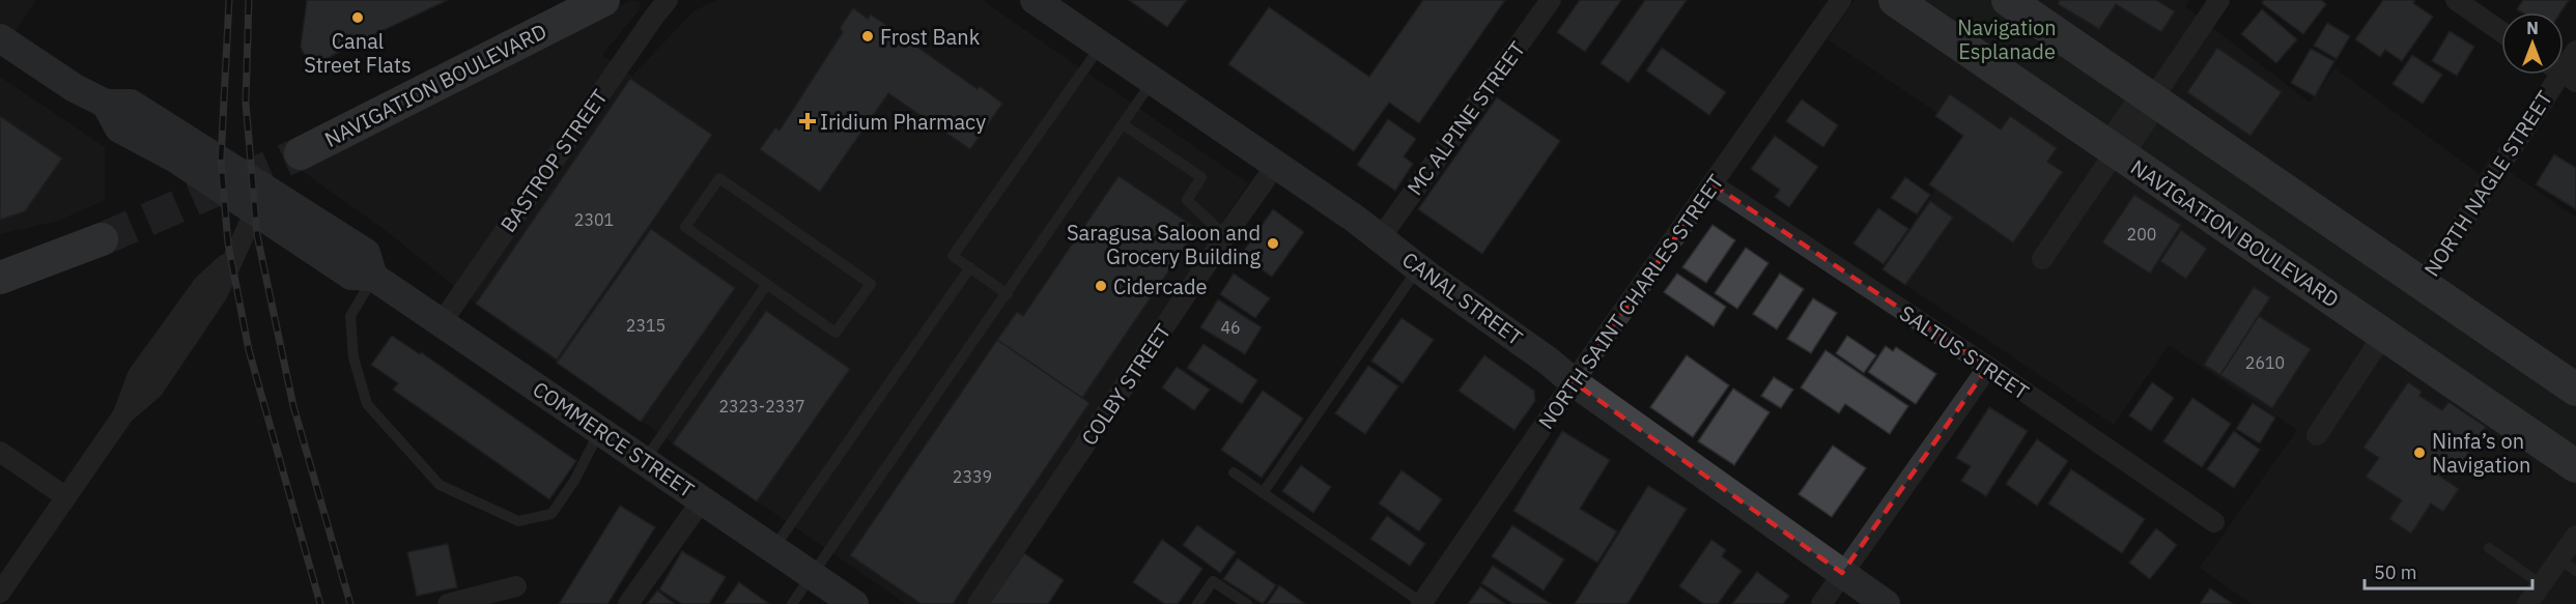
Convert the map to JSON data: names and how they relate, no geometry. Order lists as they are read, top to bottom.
{
  "streets": {
    "main road": ["NAVIGATION BOULEVARD"],
    "street": [
      "MC ALPINE STREET",
      "BASTROP STREET",
      "NORTH NAGLE STREET",
      "CANAL STREET",
      "NORTH SAINT CHARLES STREET",
      "SALTUS STREET",
      "COLBY STREET",
      "COMMERCE STREET"
    ]
  },
  "crossings": [
    ["MC ALPINE STREET", "CANAL STREET"],
    ["BASTROP STREET", "COMMERCE STREET"],
    ["CANAL STREET", "NORTH SAINT CHARLES STREET"],
    ["CANAL STREET", "COLBY STREET"],
    ["NORTH SAINT CHARLES STREET", "SALTUS STREET"]
  ],
  "parks": ["Navigation Esplanade"],
  "places": {
    "other": [
      "Canal Street Flats",
      "Frost Bank",
      "Saragusa Saloon and Grocery Building",
      "Cidercade",
      "Ninfa’s on Navigation"
    ],
    "health": ["Iridium Pharmacy"]
  },
  "house_numbers": [
    "2301",
    "200",
    "2315",
    "46",
    "2610",
    "2323-2337",
    "2339"
  ],
  "scale_bar": "50 m",
  "north": "top"
}
